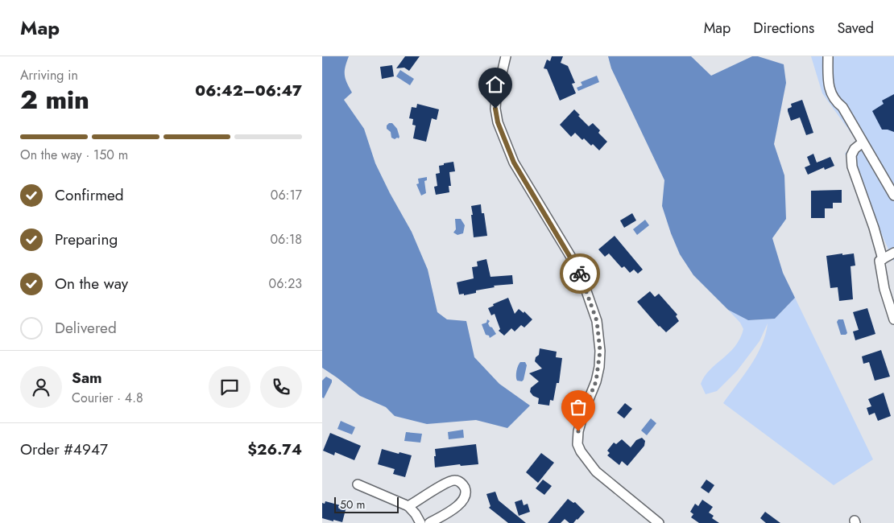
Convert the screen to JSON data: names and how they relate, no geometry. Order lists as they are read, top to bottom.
{
  "scale_bar": "50 m",
  "page": {
    "header": "Map",
    "nav": ["Map", "Directions", "Saved"],
    "heading": ["2 min", "Arriving in", "06:42–06:47"],
    "panel": [
      "Sam",
      "Courier · 4.8",
      "Order #4947",
      "$26.74"
    ],
    "bar": "On the way · 150 m",
    "list": [
      ["Confirmed", "06:17"],
      ["Preparing", "06:18"],
      ["On the way", "06:23"],
      "Delivered"
    ],
    "scale": "50 m"
  }
}
